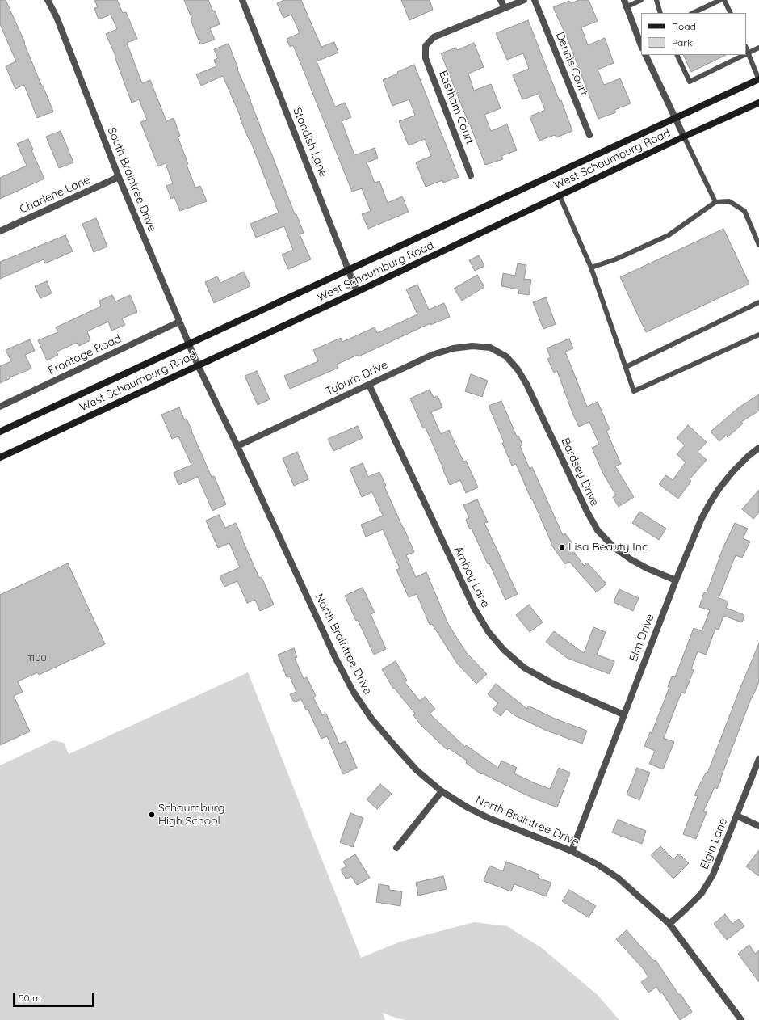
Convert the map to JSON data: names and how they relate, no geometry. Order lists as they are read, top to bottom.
{
  "streets": {
    "main road": ["West Schaumburg Road"],
    "street": [
      "Dennis Court",
      "Eastham Court",
      "Standish Lane",
      "South Braintree Drive",
      "Charlene Lane",
      "Frontage Road",
      "Tyburn Drive",
      "Bardsey Drive",
      "Amboy Lane",
      "Elm Drive",
      "North Braintree Drive",
      "Elgin Lane"
    ]
  },
  "crossings": [
    ["Standish Lane", "West Schaumburg Road"],
    ["West Schaumburg Road", "South Braintree Drive"],
    ["West Schaumburg Road", "North Braintree Drive"],
    ["South Braintree Drive", "Charlene Lane"],
    ["South Braintree Drive", "Frontage Road"],
    ["South Braintree Drive", "North Braintree Drive"],
    ["Tyburn Drive", "Bardsey Drive"],
    ["Tyburn Drive", "Amboy Lane"],
    ["Tyburn Drive", "North Braintree Drive"],
    ["Bardsey Drive", "Elm Drive"],
    ["Amboy Lane", "Elm Drive"],
    ["Elm Drive", "North Braintree Drive"],
    ["North Braintree Drive", "Elgin Lane"]
  ],
  "places": ["Lisa Beauty Inc", "Schaumburg High School"],
  "house_numbers": ["1100"],
  "legend": ["Road", "Park"],
  "scale_bar": "50 m"
}
